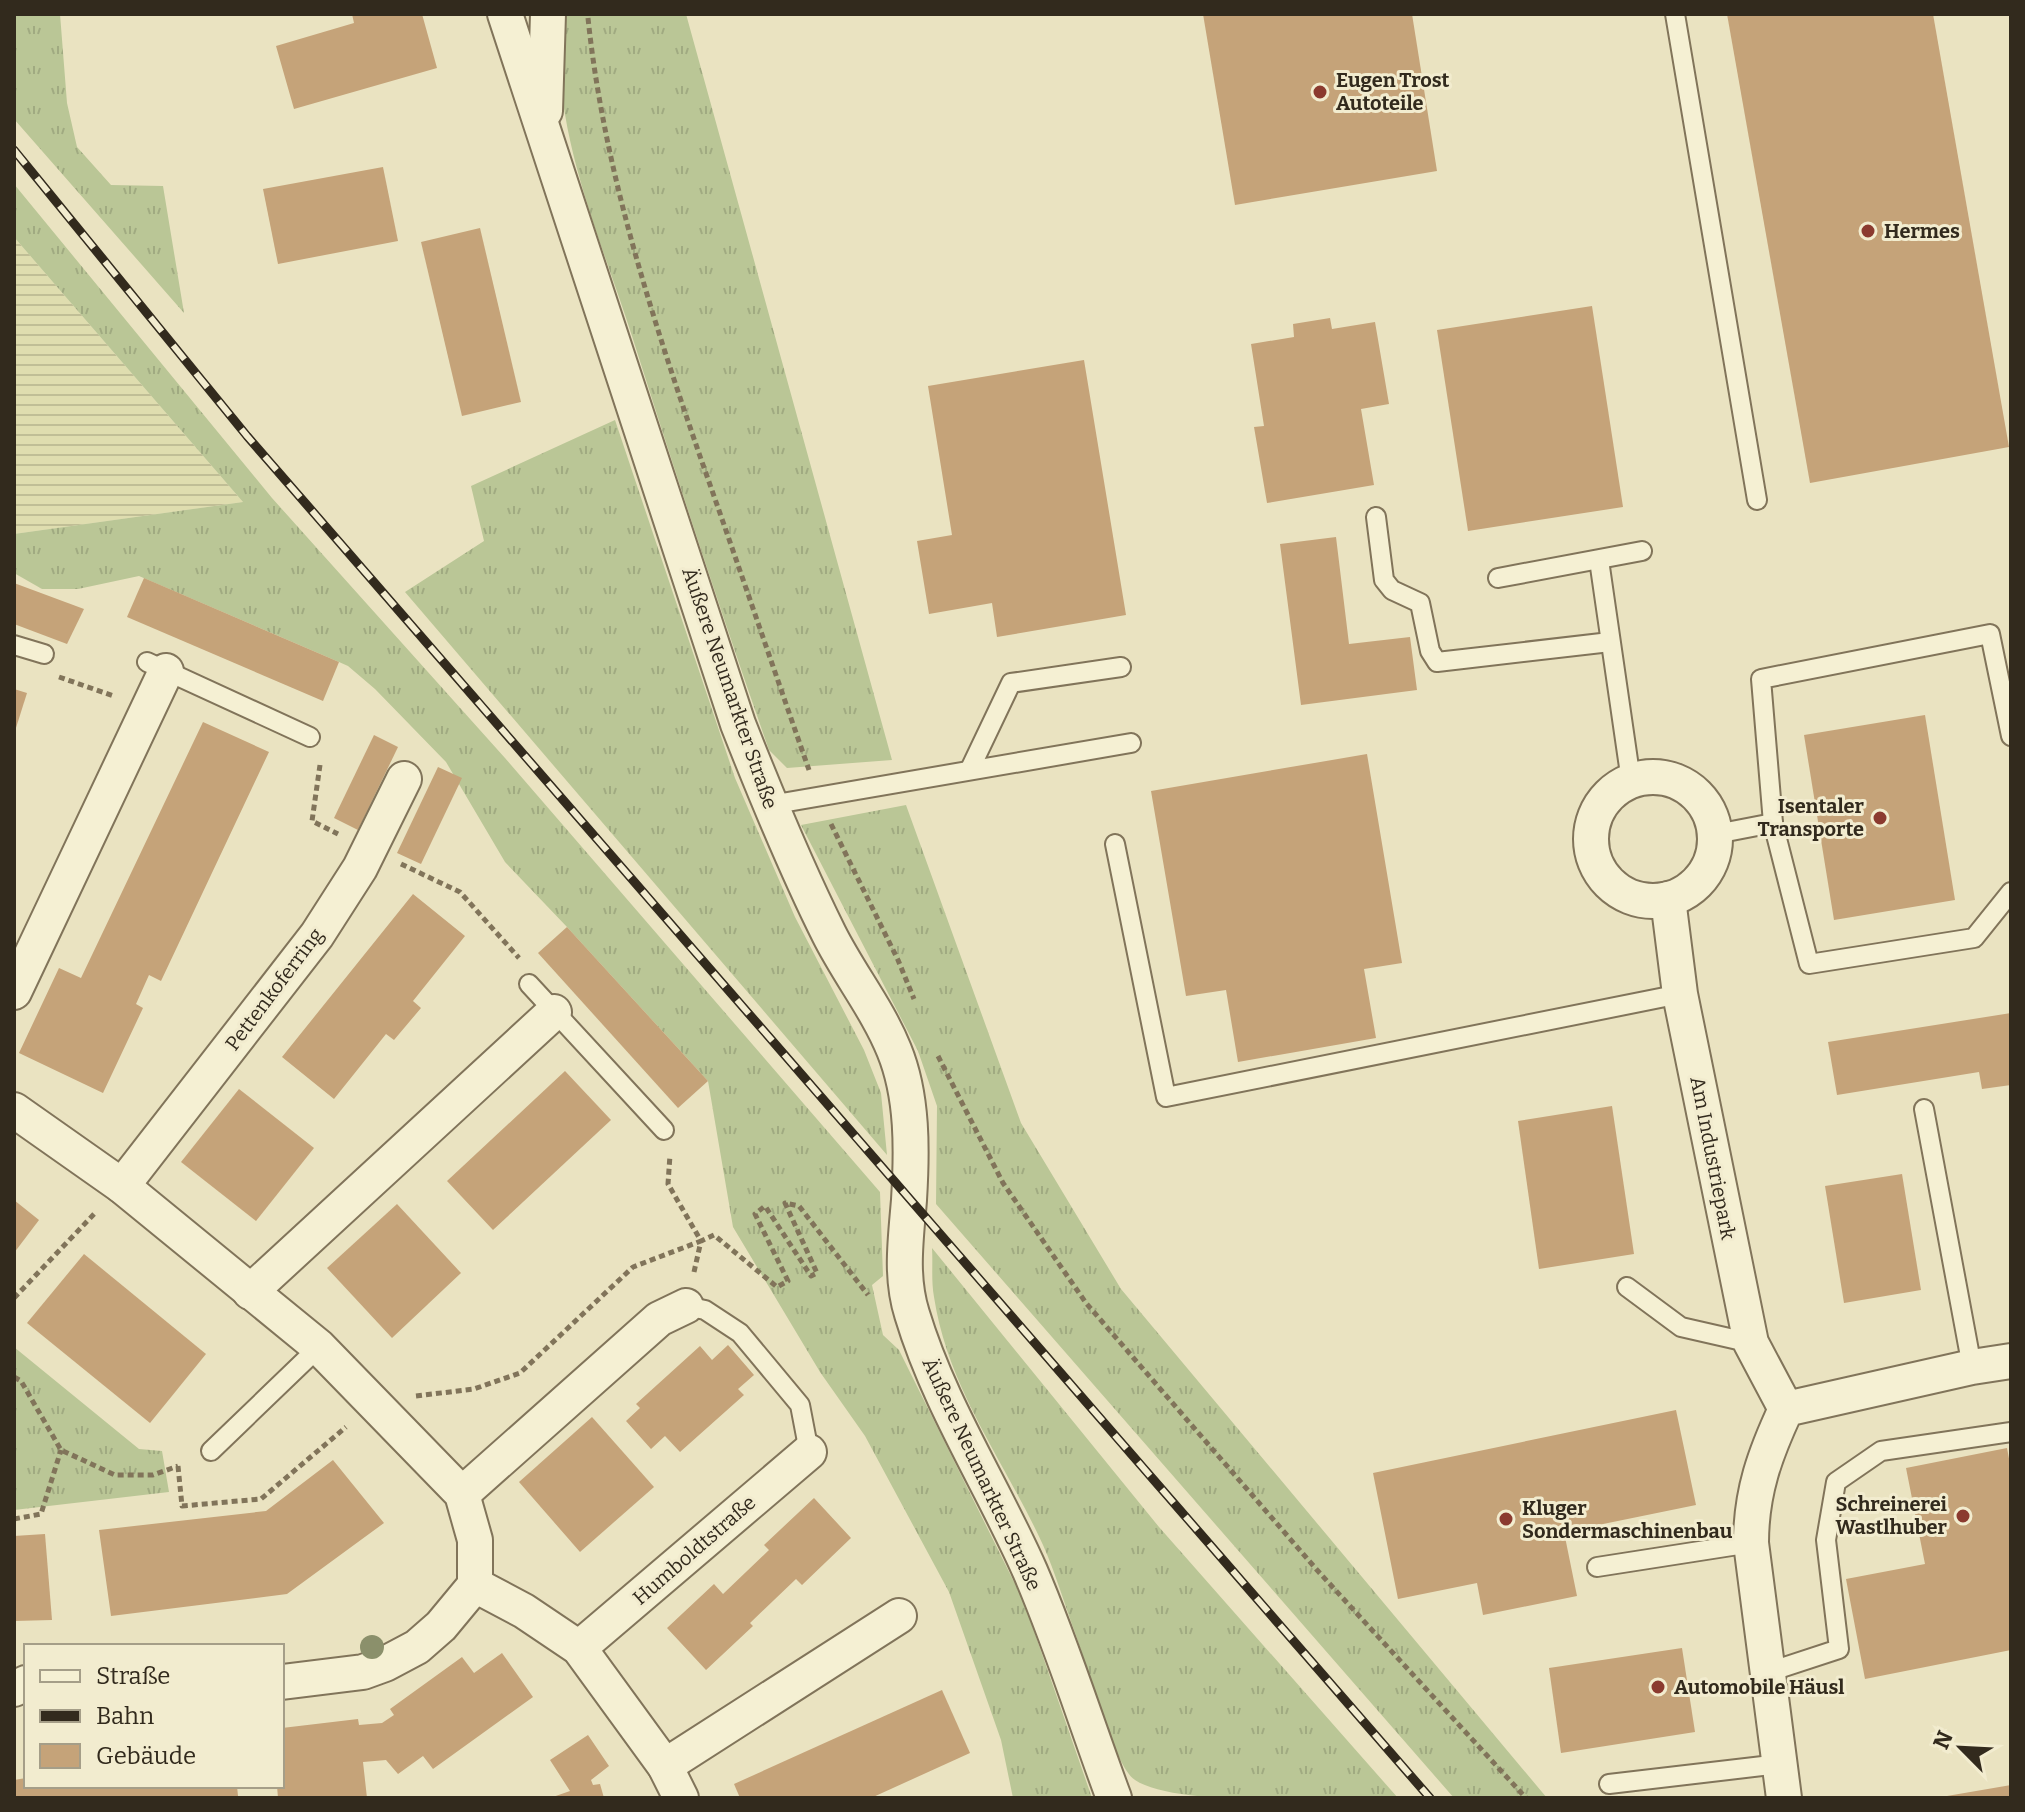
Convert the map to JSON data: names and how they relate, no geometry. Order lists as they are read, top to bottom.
{
  "streets": {
    "street": [
      "Äußere Neumarkter Straße",
      "Pettenkoferring",
      "Am Industriepark",
      "Humboldtstraße"
    ]
  },
  "places": [
    "Eugen Trost Autoteile",
    "Hermes",
    "Isentaler Transporte",
    "Schreinerei Wastlhuber",
    "Kluger Sondermaschinenbau",
    "Automobile Häusl"
  ],
  "legend": ["Straße", "Bahn", "Gebäude"],
  "north": "top left"
}
